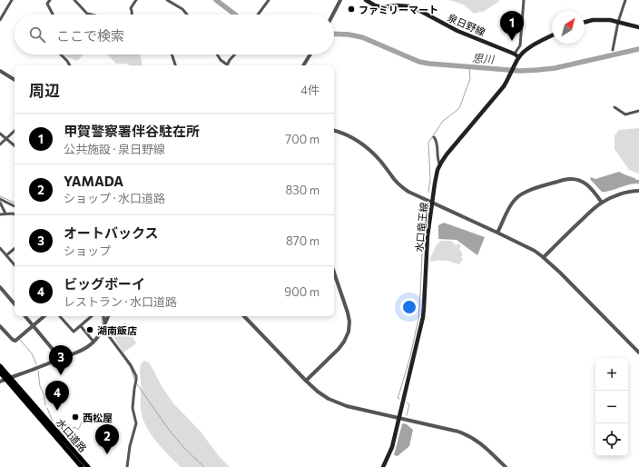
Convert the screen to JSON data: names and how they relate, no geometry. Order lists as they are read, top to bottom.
{
  "streets": {
    "highway": ["水口道路"],
    "main road": ["泉日野線", "水口竜王線"]
  },
  "crossings": [
    ["泉日野線", "水口竜王線"]
  ],
  "water": ["思川"],
  "places": ["ファミリーマート", "湖南飯店", "西松屋"],
  "north": "top right",
  "page": {
    "pins": [
      "1",
      "3",
      "4",
      "2"
    ],
    "search": "ここで検索",
    "heading": ["周辺", "4件"],
    "list": [
      {
        "mark": "1",
        "name": "甲賀警察署伴谷駐在所",
        "note": "公共施設 · 泉日野線",
        "value": "700 m"
      },
      {
        "mark": "2",
        "name": "YAMADA",
        "note": "ショップ · 水口道路",
        "value": "830 m"
      },
      {
        "mark": "3",
        "name": "オートバックス",
        "note": "ショップ",
        "value": "870 m"
      },
      {
        "mark": "4",
        "name": "ビッグボーイ",
        "note": "レストラン · 水口道路",
        "value": "900 m"
      }
    ],
    "map_buttons": ["+", "−"]
  }
}
